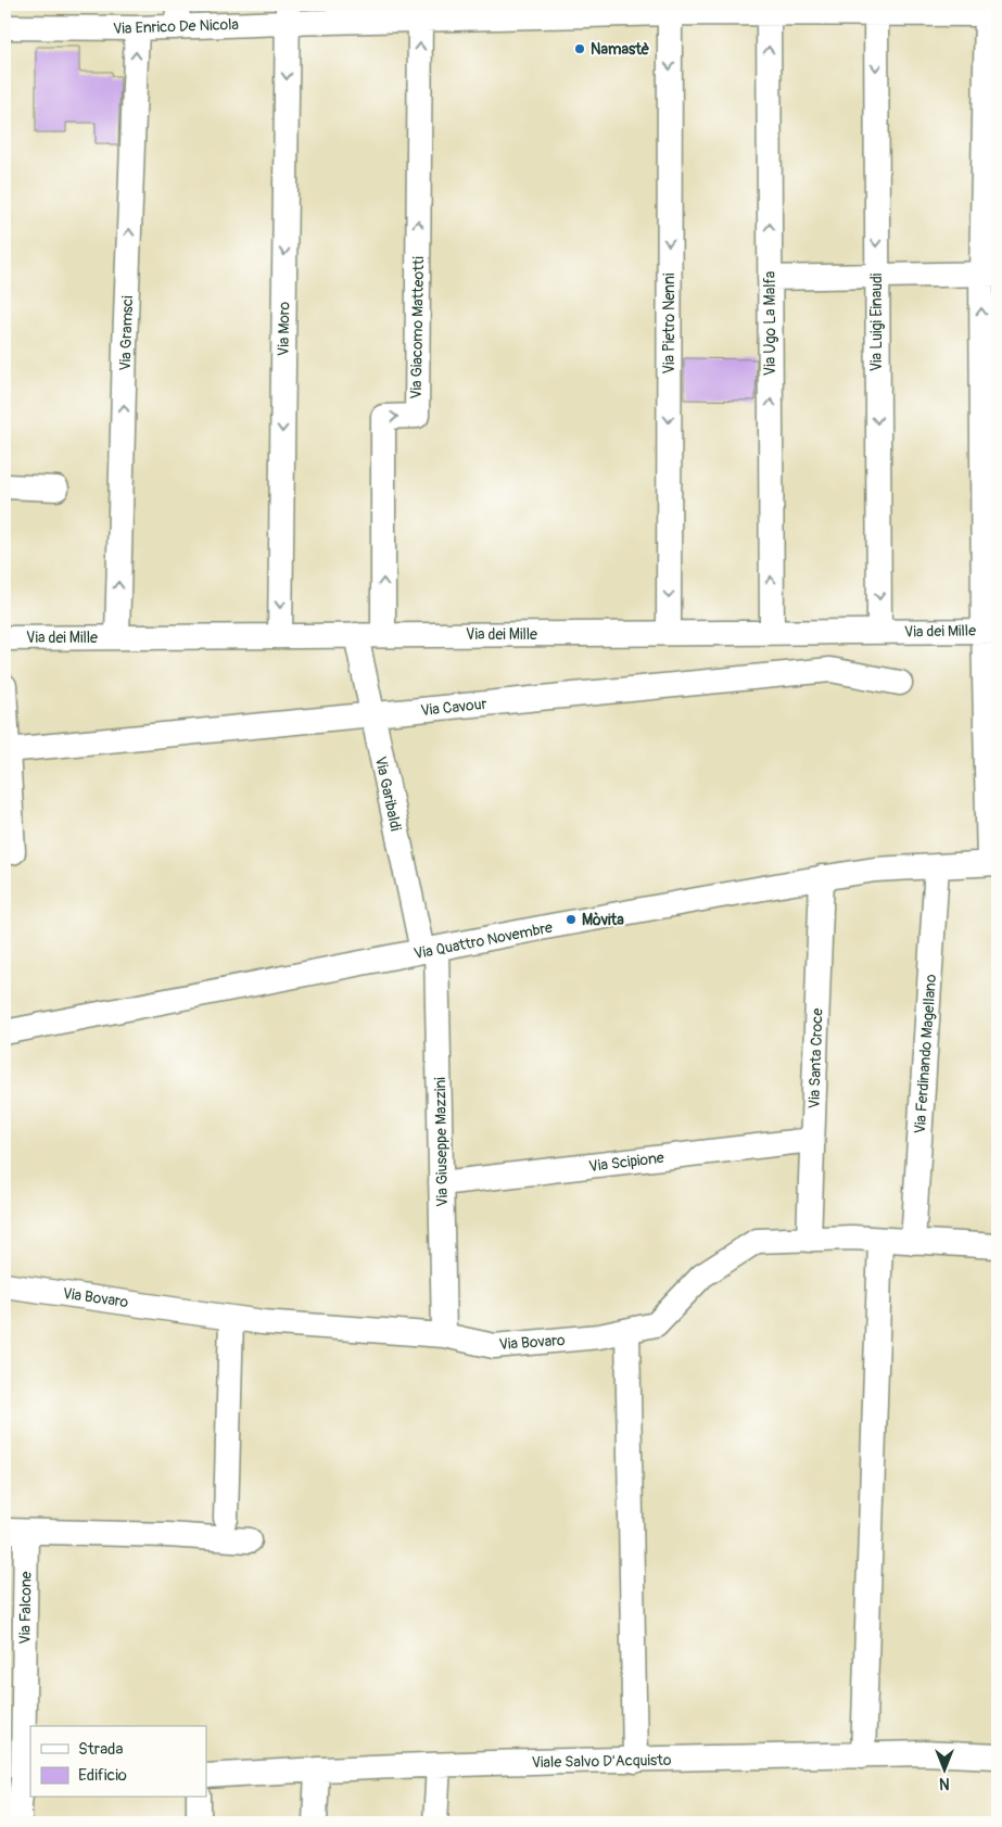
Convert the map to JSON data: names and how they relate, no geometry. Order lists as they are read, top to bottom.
{
  "streets": {
    "street": [
      "Via Enrico De Nicola",
      "Via Luigi Einaudi",
      "Via Pietro Nenni",
      "Via Ugo La Malfa",
      "Via Giacomo Matteotti",
      "Via Moro",
      "Via Gramsci",
      "Via dei Mille",
      "Via Cavour",
      "Via Garibaldi",
      "Via Quattro Novembre",
      "Via Ferdinando Magellano",
      "Via Santa Croce",
      "Via Giuseppe Mazzini",
      "Via Scipione",
      "Via Bovaro",
      "Via Falcone",
      "Viale Salvo D'Acquisto"
    ]
  },
  "crossings": [
    ["Via Enrico De Nicola", "Via Luigi Einaudi"],
    ["Via Enrico De Nicola", "Via Pietro Nenni"],
    ["Via Enrico De Nicola", "Via Ugo La Malfa"],
    ["Via Enrico De Nicola", "Via Giacomo Matteotti"],
    ["Via Enrico De Nicola", "Via Moro"],
    ["Via Enrico De Nicola", "Via Gramsci"],
    ["Via Luigi Einaudi", "Via dei Mille"],
    ["Via Pietro Nenni", "Via dei Mille"],
    ["Via Ugo La Malfa", "Via dei Mille"],
    ["Via Giacomo Matteotti", "Via dei Mille"],
    ["Via Moro", "Via dei Mille"],
    ["Via Gramsci", "Via dei Mille"],
    ["Via dei Mille", "Via Garibaldi"],
    ["Via Cavour", "Via Garibaldi"],
    ["Via Garibaldi", "Via Quattro Novembre"],
    ["Via Garibaldi", "Via Giuseppe Mazzini"],
    ["Via Quattro Novembre", "Via Ferdinando Magellano"],
    ["Via Quattro Novembre", "Via Santa Croce"],
    ["Via Quattro Novembre", "Via Giuseppe Mazzini"],
    ["Via Ferdinando Magellano", "Via Bovaro"],
    ["Via Santa Croce", "Via Scipione"],
    ["Via Santa Croce", "Via Bovaro"],
    ["Via Giuseppe Mazzini", "Via Scipione"],
    ["Via Giuseppe Mazzini", "Via Bovaro"]
  ],
  "one_way": [
    "Via Pietro Nenni",
    "Via Ugo La Malfa",
    "Via Giacomo Matteotti",
    "Via Moro",
    "Via Gramsci"
  ],
  "places": ["Namastè", "Mòvita"],
  "legend": ["Strada", "Edificio"],
  "north": "bottom"
}
